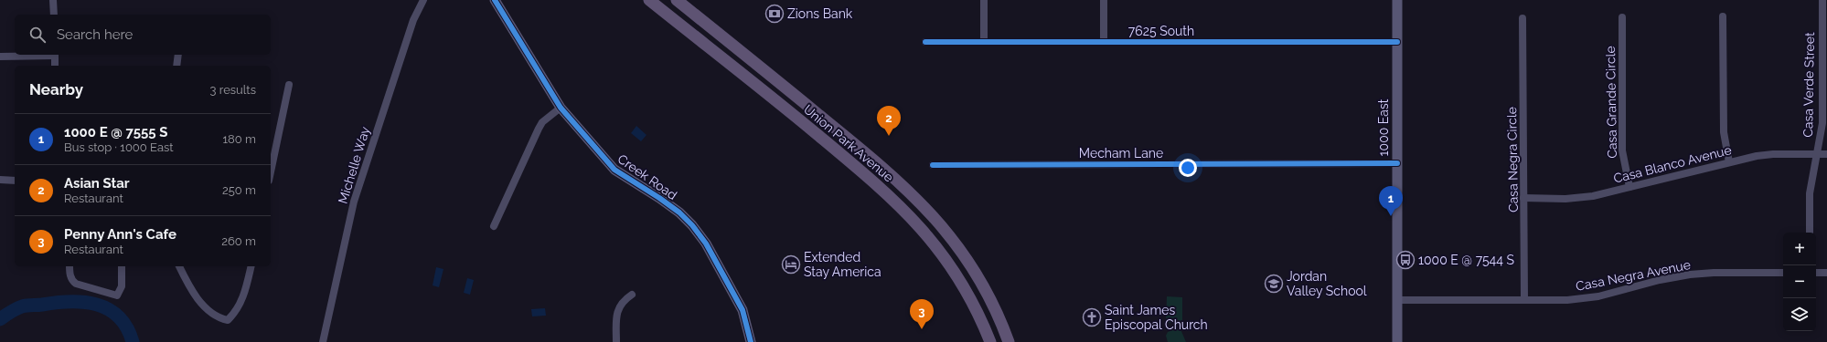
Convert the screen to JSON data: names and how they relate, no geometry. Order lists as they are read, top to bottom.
{
  "streets": {
    "main road": ["Union Park Avenue"],
    "street": [
      "7625 South",
      "Casa Verde Street",
      "Casa Grande Circle",
      "1000 East",
      "Mecham Lane",
      "Casa Negra Circle",
      "Casa Blanco Avenue",
      "Michelle Way",
      "Creek Road",
      "Casa Negra Avenue"
    ]
  },
  "crossings": [
    ["7625 South", "1000 East"],
    ["Casa Verde Street", "Casa Blanco Avenue"],
    ["Casa Grande Circle", "Casa Blanco Avenue"],
    ["1000 East", "Mecham Lane"],
    ["1000 East", "Casa Negra Avenue"],
    ["Casa Negra Circle", "Casa Blanco Avenue"],
    ["Casa Negra Circle", "Casa Negra Avenue"]
  ],
  "places": {
    "bank": ["Zions Bank"],
    "bus stop": ["1000 E @ 7544 S"],
    "hotel": ["Extended Stay America"],
    "school or university": ["Jordan Valley School"],
    "church": ["Saint James Episcopal Church"]
  },
  "page": {
    "search": "Search here",
    "heading": ["Nearby", "3 results"],
    "pins": ["2", "1", "3"],
    "list": [
      {
        "mark": "1",
        "name": "1000 E @ 7555 S",
        "note": "Bus stop · 1000 East",
        "value": "180 m"
      },
      {
        "mark": "2",
        "name": "Asian Star",
        "note": "Restaurant",
        "value": "250 m"
      },
      {
        "mark": "3",
        "name": "Penny Ann's Cafe",
        "note": "Restaurant",
        "value": "260 m"
      }
    ],
    "map_buttons": ["+", "−"]
  }
}
